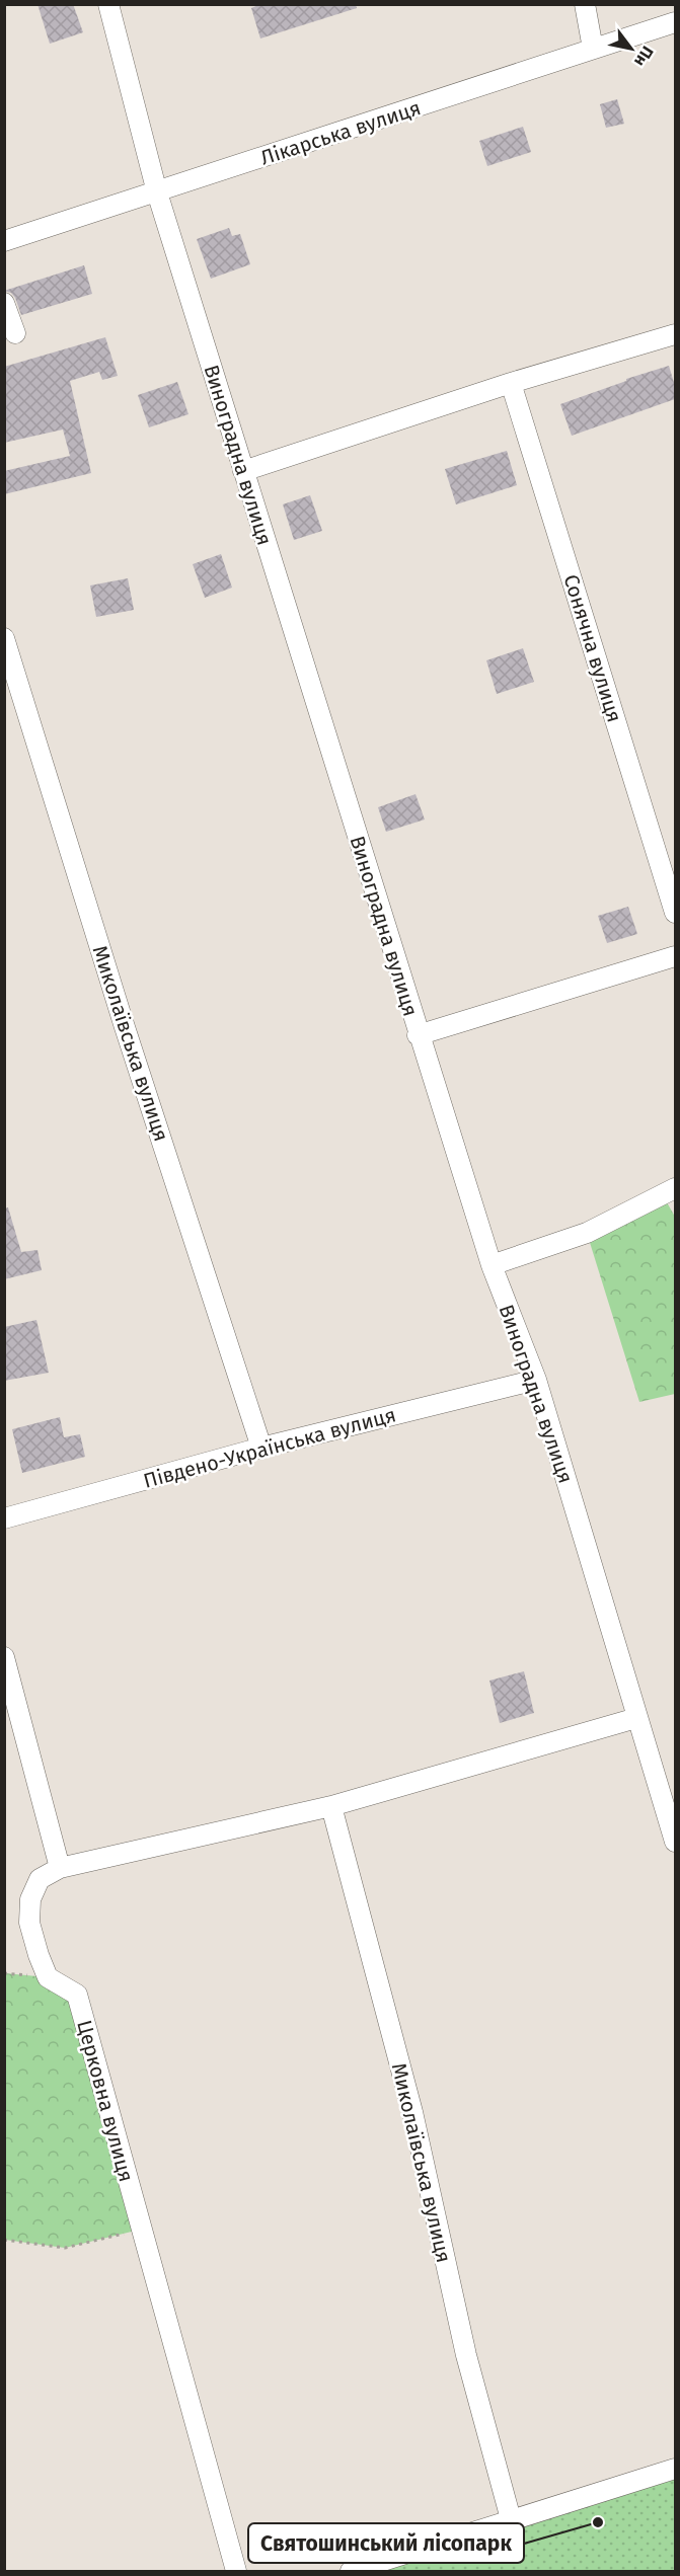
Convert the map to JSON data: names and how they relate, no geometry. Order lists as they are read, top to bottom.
{
  "streets": {
    "street": [
      "Лікарська вулиця",
      "Виноградна вулиця",
      "Сонячна вулиця",
      "Миколаївська вулиця",
      "Південо-Українська вулиця",
      "Церковна вулиця"
    ]
  },
  "crossings": [
    ["Лікарська вулиця", "Виноградна вулиця"],
    ["Виноградна вулиця", "Південо-Українська вулиця"],
    ["Миколаївська вулиця", "Південо-Українська вулиця"]
  ],
  "places": ["Святошинський лісопарк"],
  "north": "bottom right"
}
